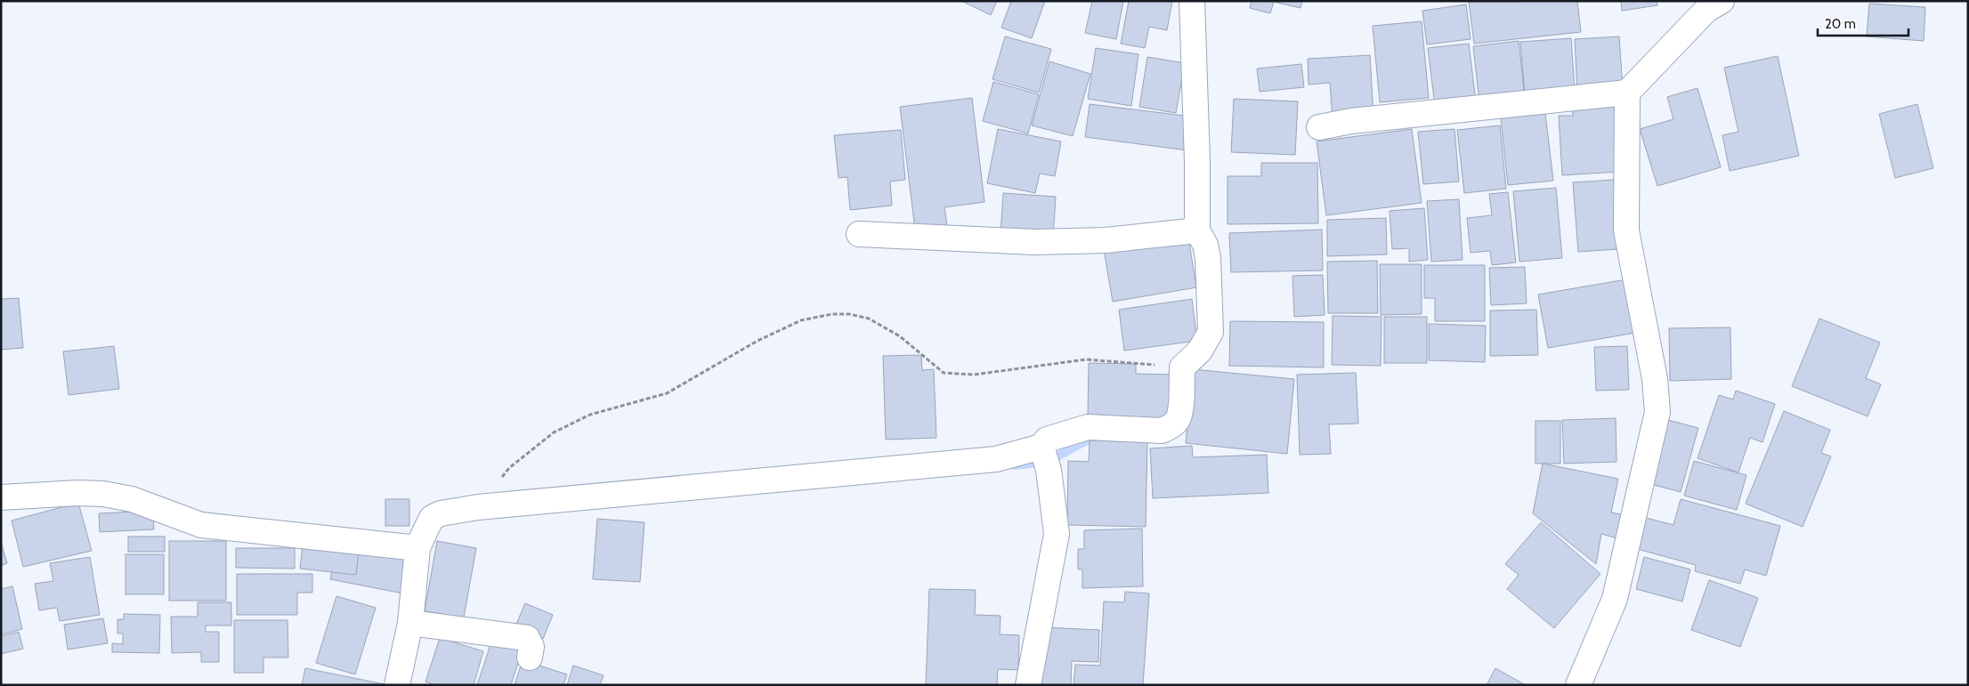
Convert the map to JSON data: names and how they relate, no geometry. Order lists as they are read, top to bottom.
{
  "scale_bar": "20 m"
}
